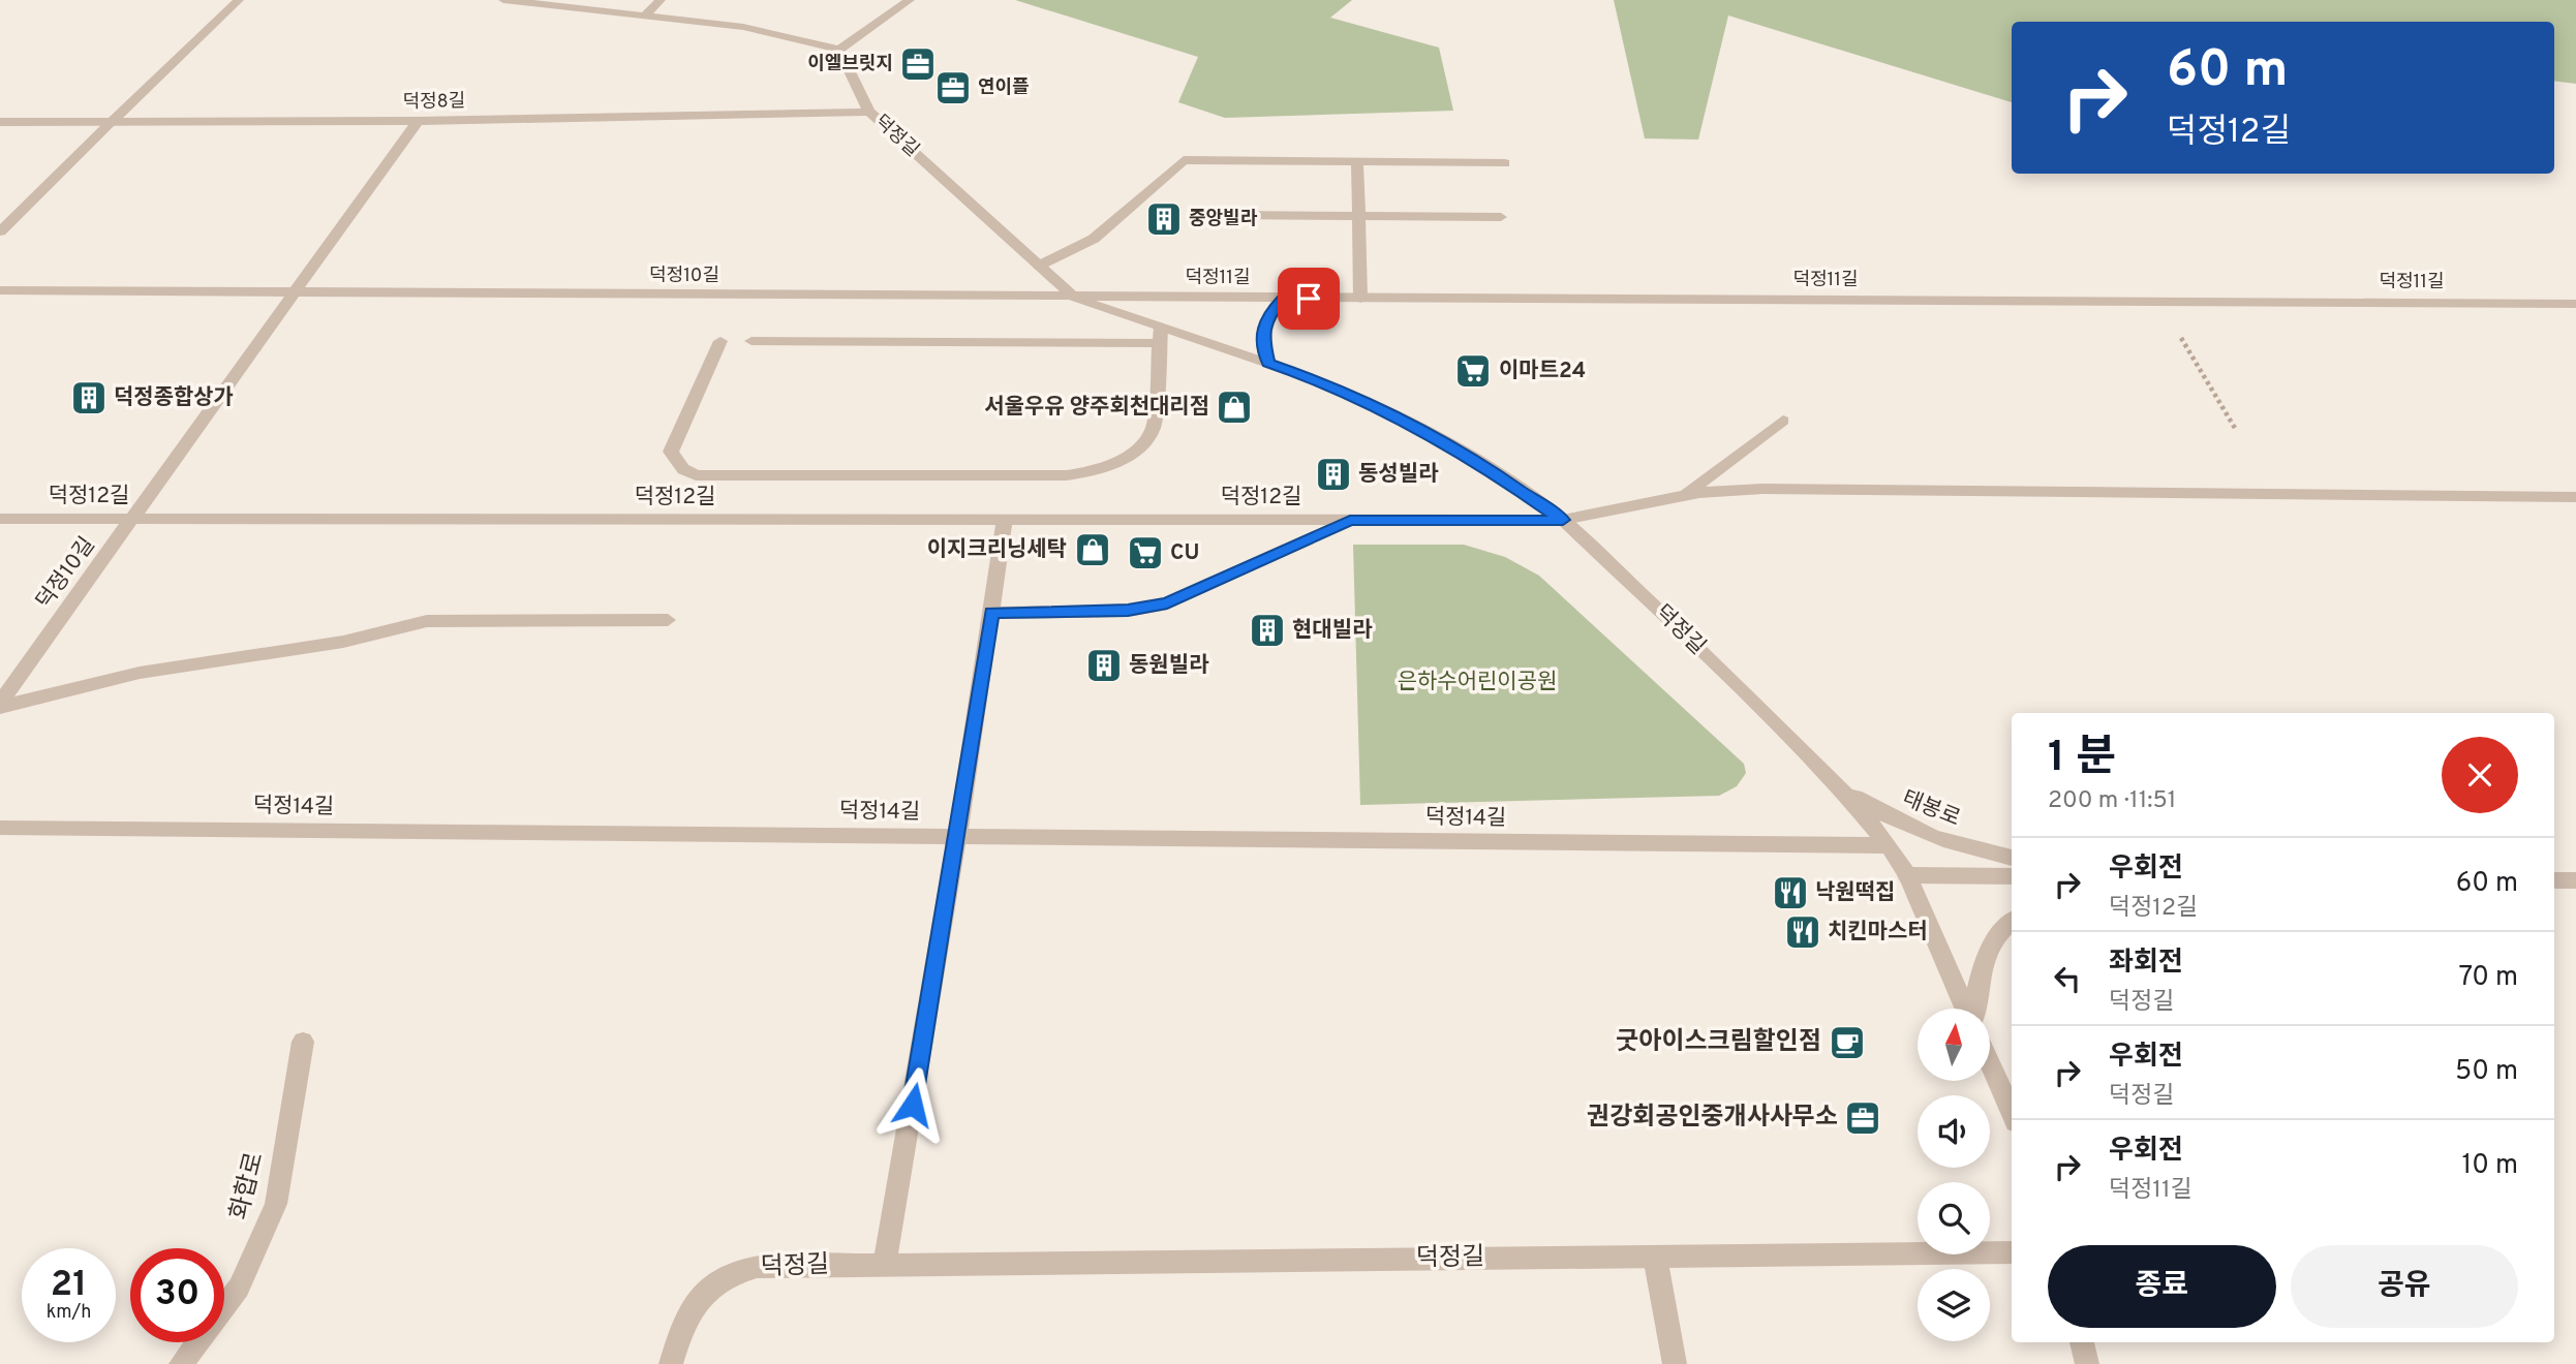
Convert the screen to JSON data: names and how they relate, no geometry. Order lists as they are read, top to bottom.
{
  "streets": {
    "street": [
      "덕정8길",
      "덕정길",
      "덕정10길",
      "덕정11길",
      "덕정12길",
      "덕정14길",
      "태봉로",
      "화합로"
    ]
  },
  "crossings": [
    ["덕정8길", "덕정길"],
    ["덕정8길", "덕정10길"],
    ["덕정길", "덕정10길"],
    ["덕정길", "덕정11길"],
    ["덕정길", "덕정12길"],
    ["덕정길", "덕정14길"],
    ["덕정길", "태봉로"],
    ["덕정10길", "덕정11길"],
    ["덕정10길", "덕정12길"]
  ],
  "parks": ["은하수어린이공원"],
  "places": {
    "office": ["이엘브릿지", "연이플", "권강회공인중개사사무소"],
    "building": [
      "중앙빌라",
      "덕정종합상가",
      "동성빌라",
      "현대빌라",
      "동원빌라"
    ],
    "supermarket": ["이마트24", "CU"],
    "shop": ["서울우유 양주회천대리점", "이지크리닝세탁"],
    "restaurant": ["낙원떡집", "치킨마스터"],
    "cafe": ["굿아이스크림할인점"]
  },
  "north": "top",
  "page": {
    "turn": ["60 m", "덕정12길"],
    "heading": ["1 분", "200 m · 11:51"],
    "list": [
      {
        "name": "우회전",
        "note": "덕정12길",
        "value": "60 m"
      },
      {
        "name": "좌회전",
        "note": "덕정길",
        "value": "70 m"
      },
      {
        "name": "우회전",
        "note": "덕정길",
        "value": "50 m"
      },
      {
        "name": "우회전",
        "note": "덕정11길",
        "value": "10 m"
      }
    ],
    "buttons": ["종료", "공유"],
    "speed": "21 km/h",
    "limit": "30"
  }
}
